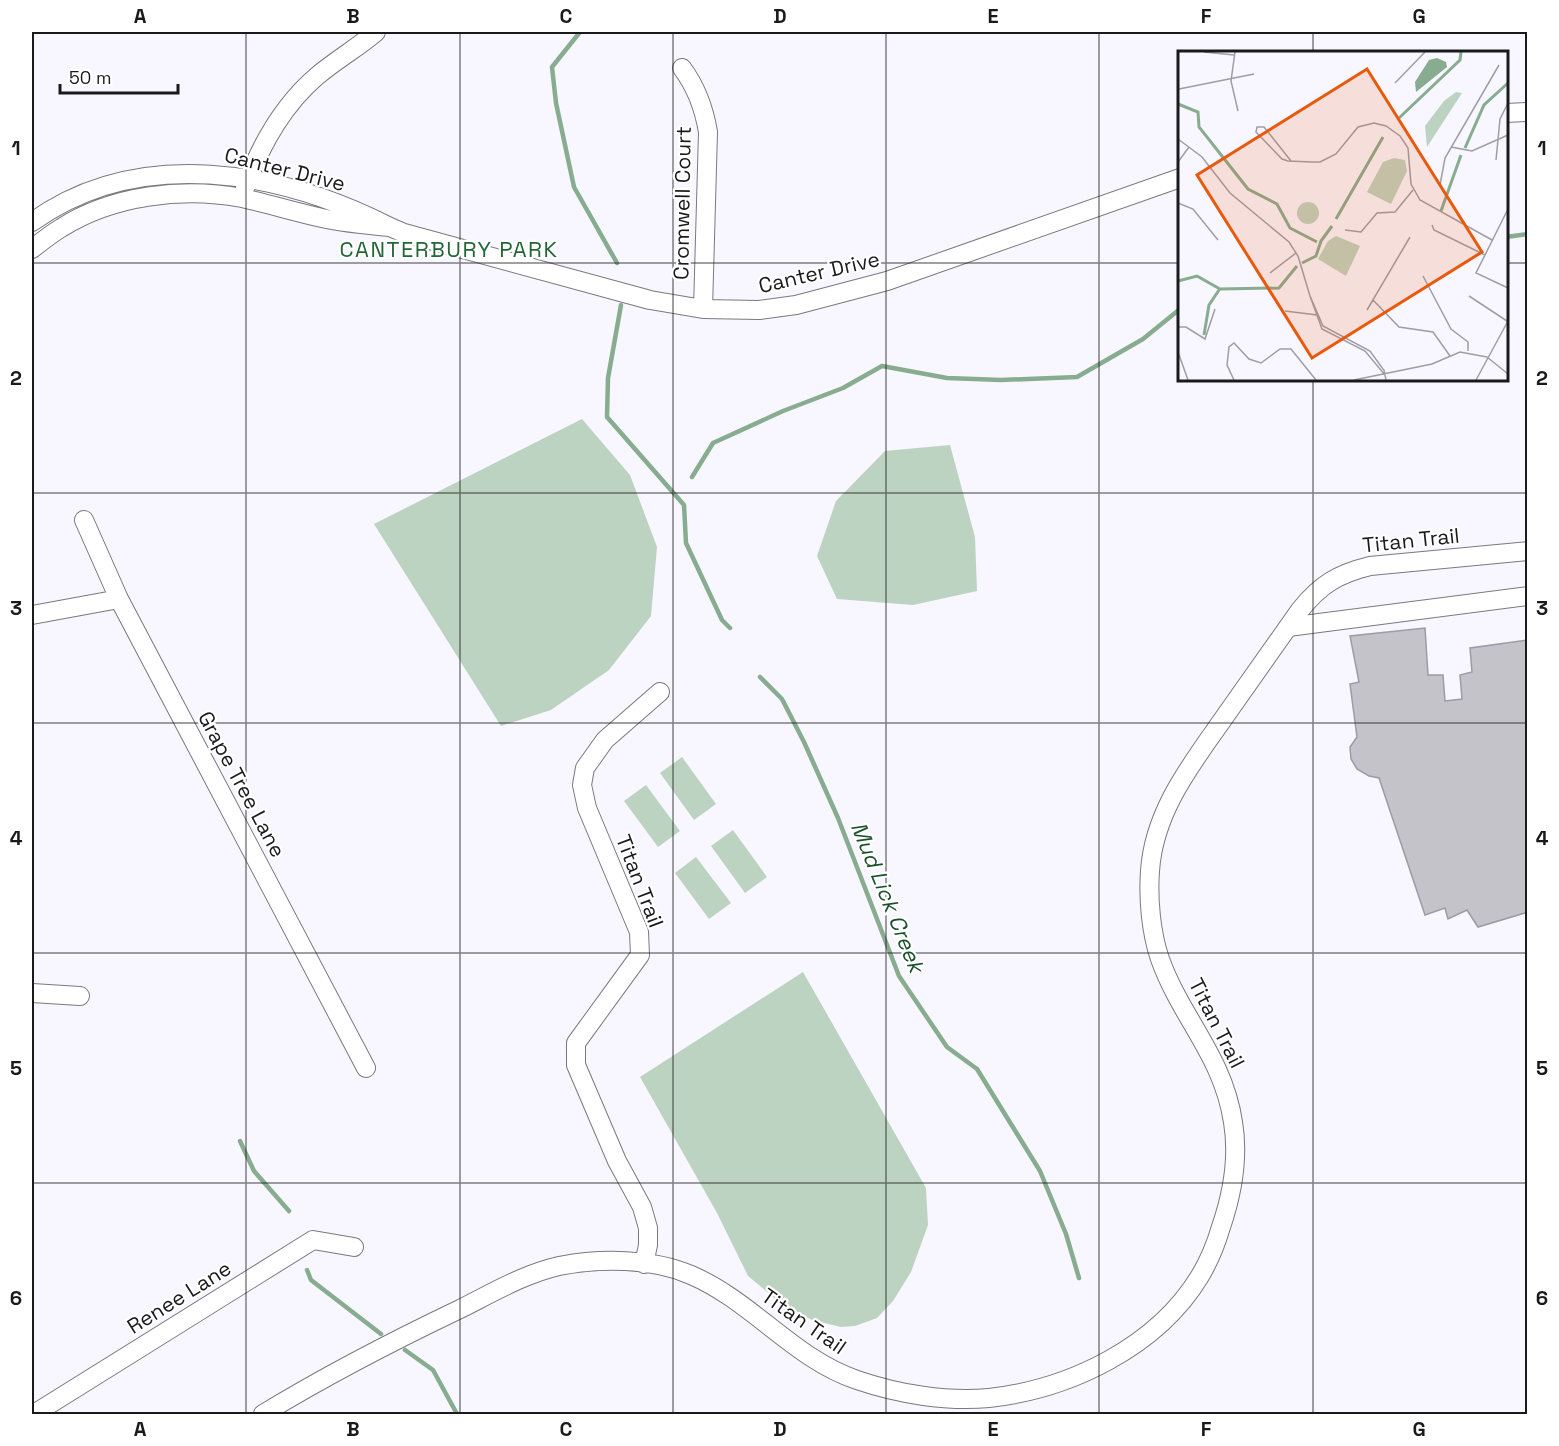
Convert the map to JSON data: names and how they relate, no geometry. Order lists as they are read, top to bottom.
{
  "streets": {
    "street": [
      "Canter Drive",
      "Cromwell Court",
      "Titan Trail",
      "Grape Tree Lane",
      "Renee Lane"
    ]
  },
  "crossings": [
    ["Canter Drive", "Cromwell Court"]
  ],
  "districts": ["CANTERBURY PARK"],
  "water": ["Mud Lick Creek"],
  "scale_bar": "50 m",
  "grid": {
    "columns": [
      "A",
      "B",
      "C",
      "D",
      "E",
      "F",
      "G"
    ],
    "rows": [
      "1",
      "2",
      "3",
      "4",
      "5",
      "6"
    ]
  }
}
